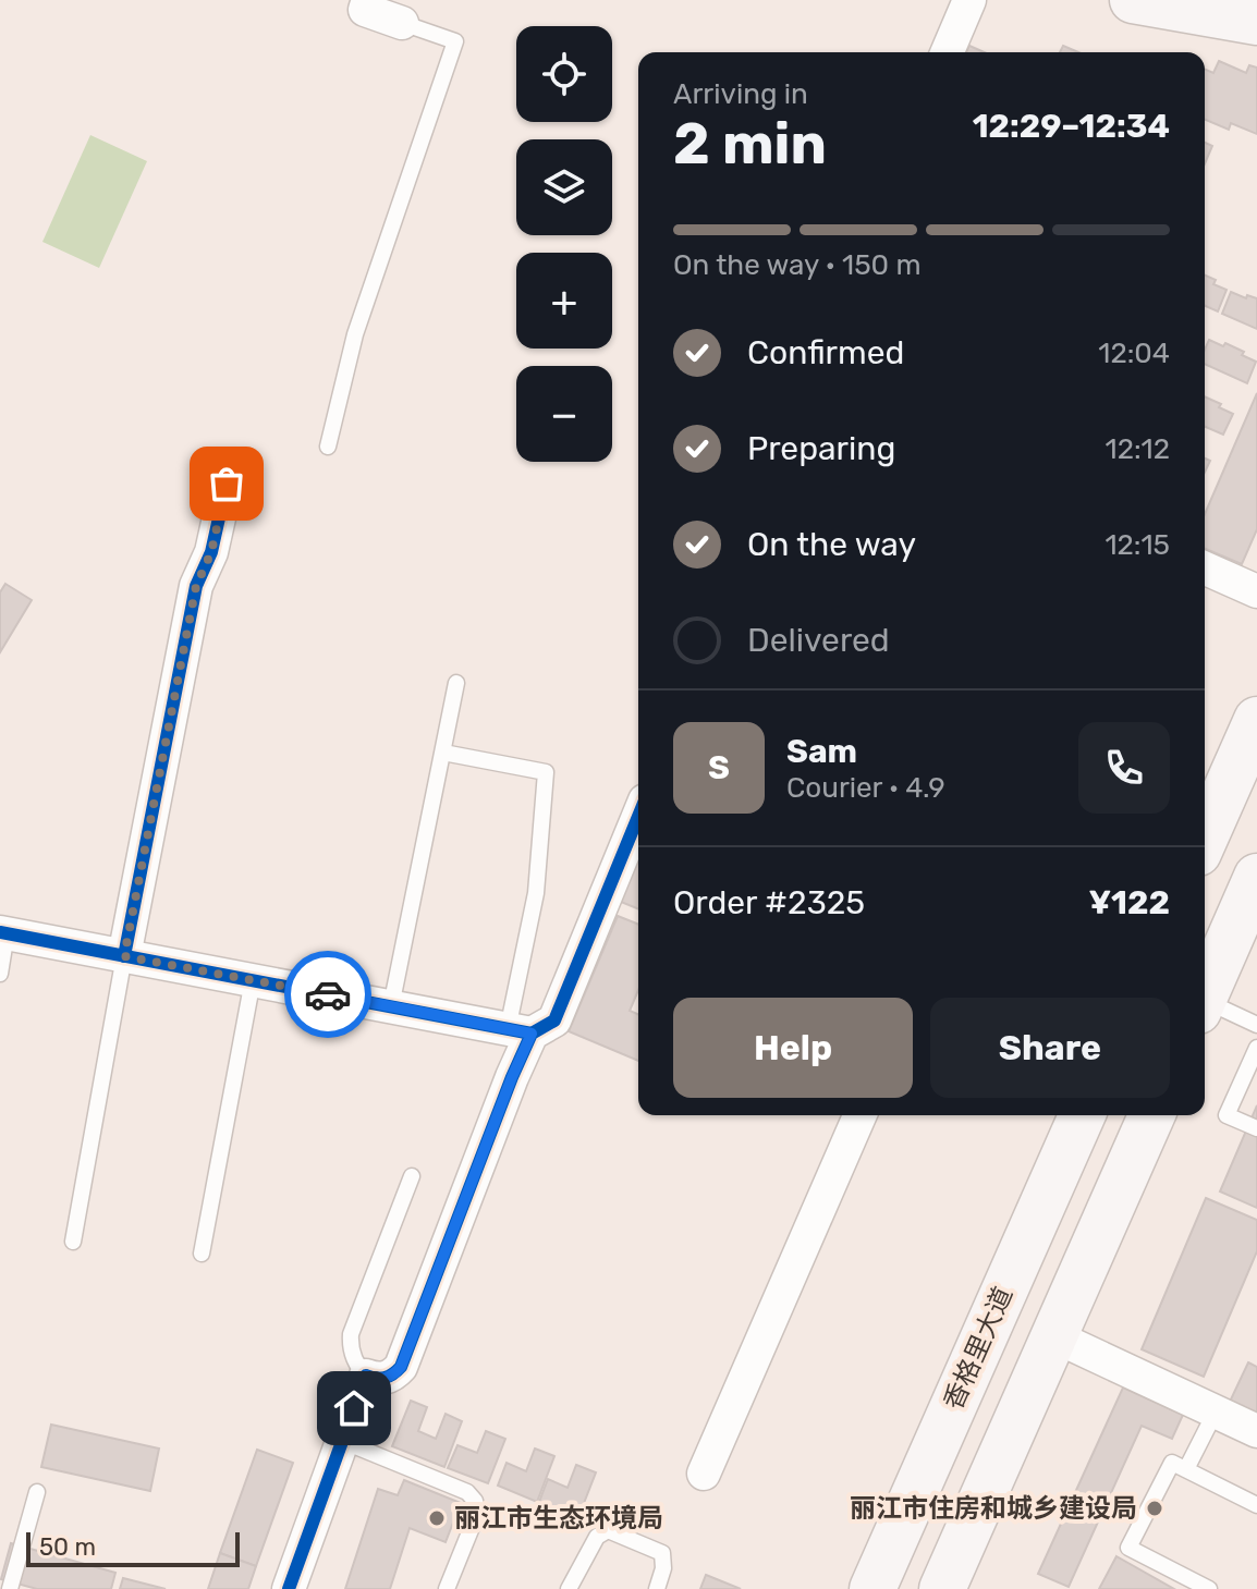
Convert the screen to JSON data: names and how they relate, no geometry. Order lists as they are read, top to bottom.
{
  "streets": {
    "main road": ["香格里大道"]
  },
  "places": ["丽江市住房和城乡建设局", "丽江市生态环境局"],
  "scale_bar": "50 m",
  "page": {
    "map_buttons": ["+", "−"],
    "heading": ["2 min", "Arriving in", "12:29–12:34"],
    "panel": [
      "Sam",
      "Courier · 4.9",
      "Order #2325",
      "¥122"
    ],
    "bar": "On the way · 150 m",
    "list": [
      ["Confirmed", "12:04"],
      ["Preparing", "12:12"],
      ["On the way", "12:15"],
      "Delivered"
    ],
    "round": "S",
    "buttons": ["Help", "Share"],
    "scale": "50 m"
  }
}
